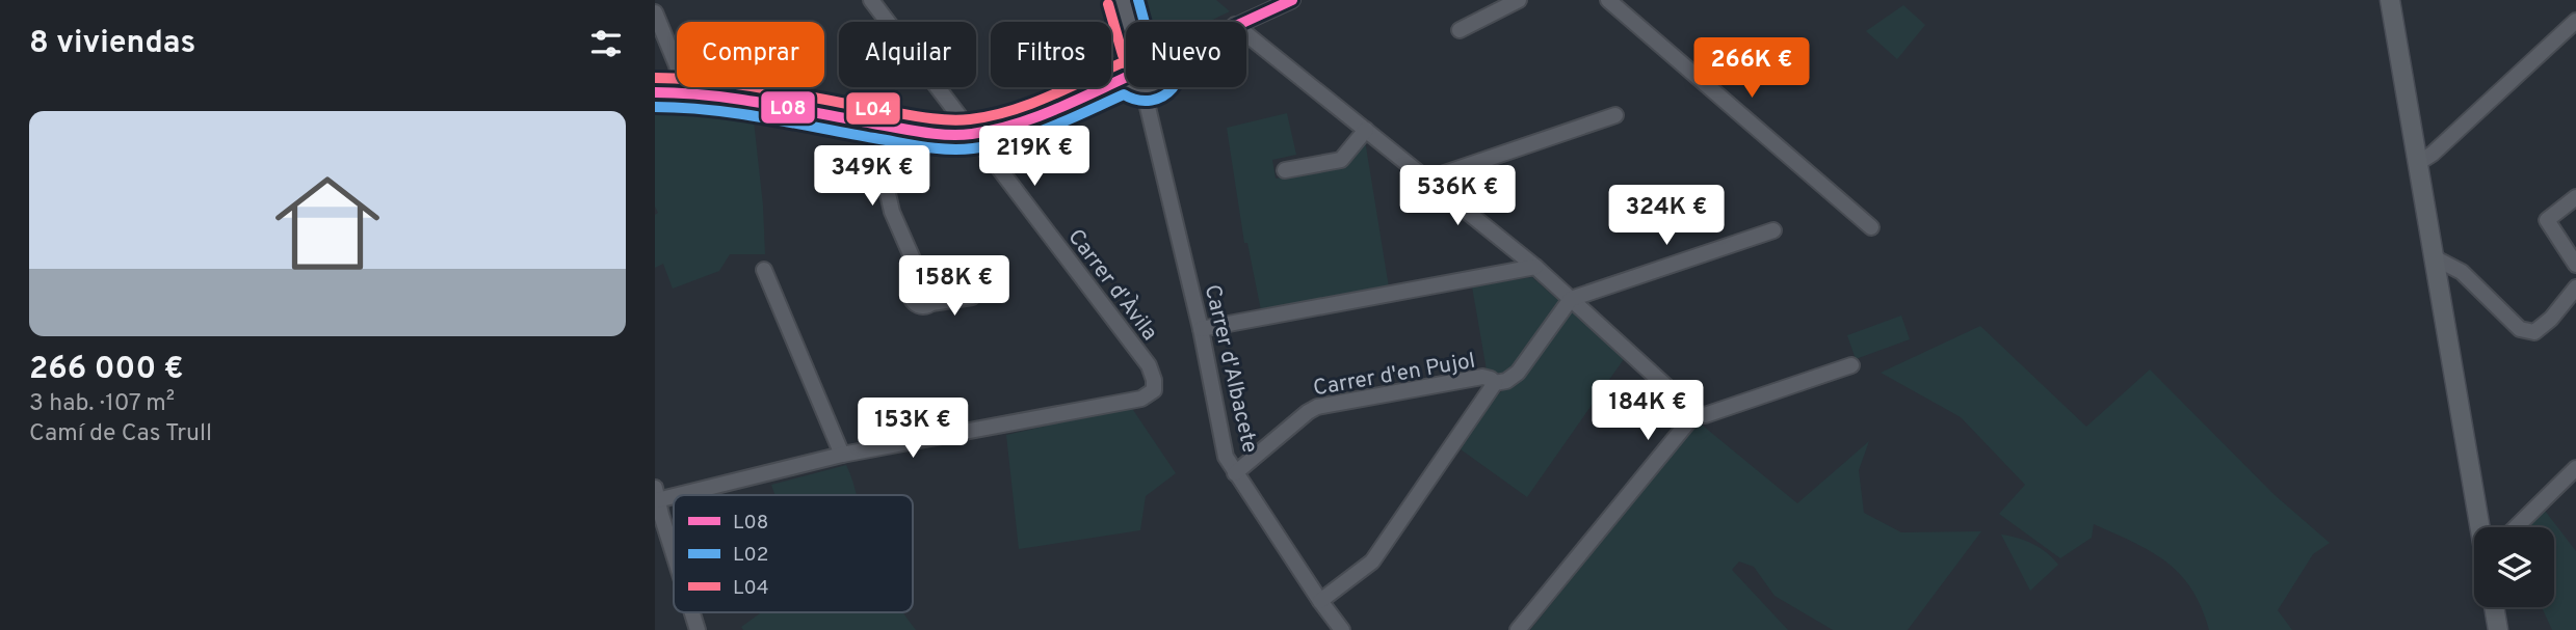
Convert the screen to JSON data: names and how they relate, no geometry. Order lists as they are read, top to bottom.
{
  "streets": {
    "street": ["Carrer d'Àvila", "Carrer d'Albacete", "Carrer d'en Pujol"]
  },
  "crossings": [
    ["Carrer d'Albacete", "Carrer d'en Pujol"]
  ],
  "lines": ["transit line L08", "transit line L02", "transit line L04"],
  "legend": ["L08", "L02", "L04"],
  "page": {
    "heading": "8 viviendas",
    "chip": [
      "Comprar",
      "Alquilar",
      "Filtros",
      "Nuevo"
    ],
    "price": [
      "266K €",
      "219K €",
      "349K €",
      "536K €",
      "324K €",
      "158K €",
      "184K €",
      "153K €"
    ],
    "list": [
      {
        "name": "266 000 €",
        "note": "3 hab. · 107 m² · Camí de Cas Trull"
      }
    ]
  }
}
